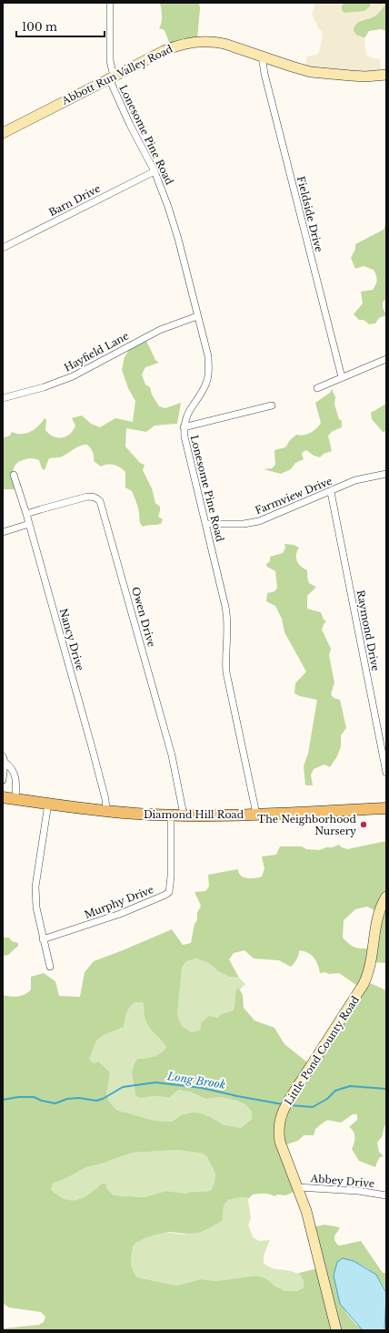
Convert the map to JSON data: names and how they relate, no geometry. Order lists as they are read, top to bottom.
{
  "streets": {
    "main road": ["Diamond Hill Road"],
    "street": [
      "Abbott Run Valley Road",
      "Lonesome Pine Road",
      "Barn Drive",
      "Fieldside Drive",
      "Hayfield Lane",
      "Farmview Drive",
      "Owen Drive",
      "Raymond Drive",
      "Nancy Drive",
      "Murphy Drive",
      "Little Pond County Road",
      "Abbey Drive"
    ]
  },
  "crossings": [
    ["Abbott Run Valley Road", "Lonesome Pine Road"],
    ["Abbott Run Valley Road", "Fieldside Drive"],
    ["Lonesome Pine Road", "Barn Drive"],
    ["Lonesome Pine Road", "Hayfield Lane"],
    ["Lonesome Pine Road", "Farmview Drive"],
    ["Lonesome Pine Road", "Diamond Hill Road"],
    ["Farmview Drive", "Raymond Drive"],
    ["Owen Drive", "Nancy Drive"],
    ["Owen Drive", "Diamond Hill Road"],
    ["Nancy Drive", "Diamond Hill Road"],
    ["Diamond Hill Road", "Murphy Drive"],
    ["Little Pond County Road", "Abbey Drive"]
  ],
  "water": ["Long Brook"],
  "places": ["The Neighborhood Nursery"],
  "scale_bar": "100 m"
}
